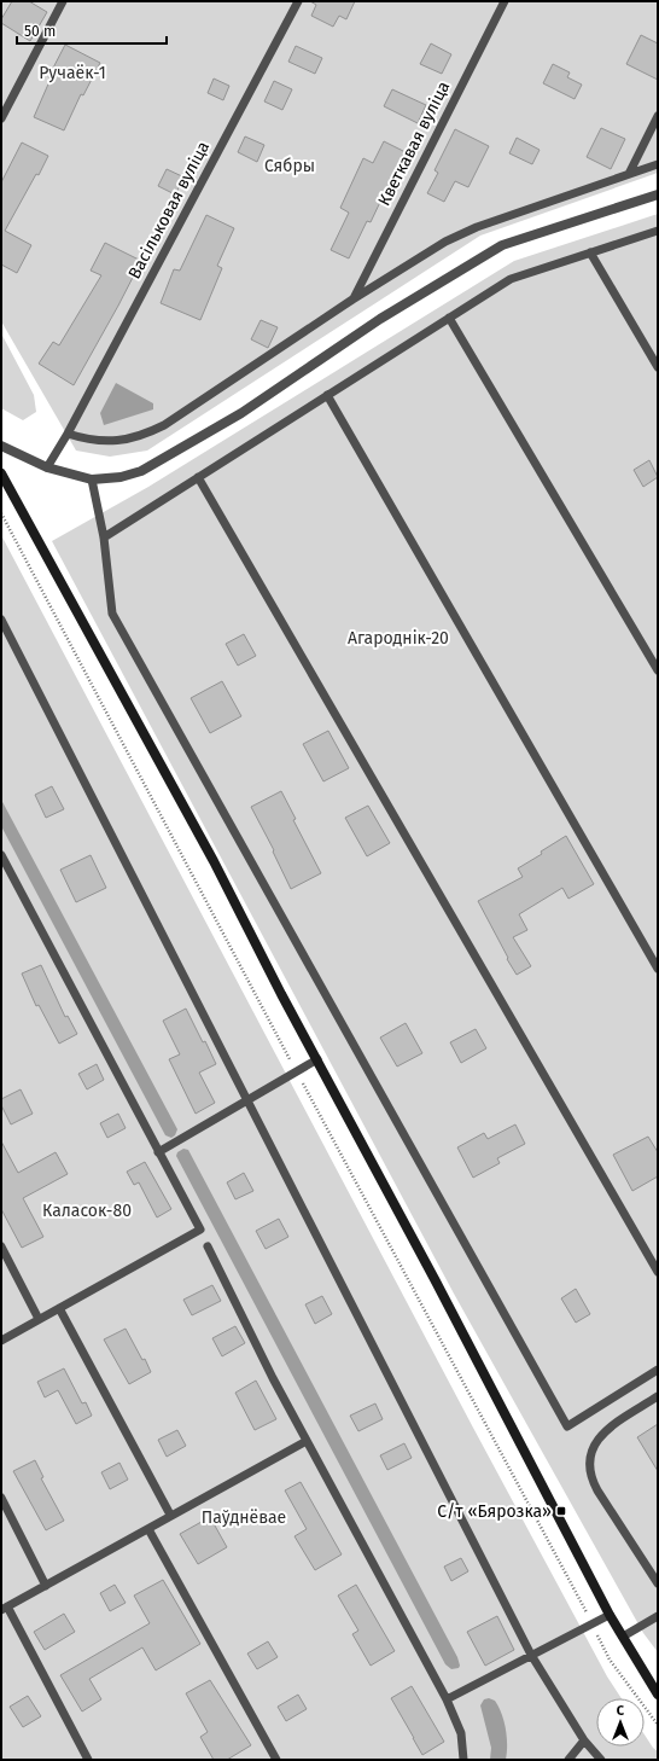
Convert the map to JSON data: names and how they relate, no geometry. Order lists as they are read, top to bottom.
{
  "streets": {
    "lane": ["Кветкавая вуліца", "Васільковая вуліца"]
  },
  "parks": [
    "Ручаёк-1",
    "Сябры",
    "Агароднік-20",
    "Каласок-80",
    "Паўднёвае"
  ],
  "places": {
    "transit": ["С/т «Бярозка»"]
  },
  "scale_bar": "50 m",
  "north": "top"
}
